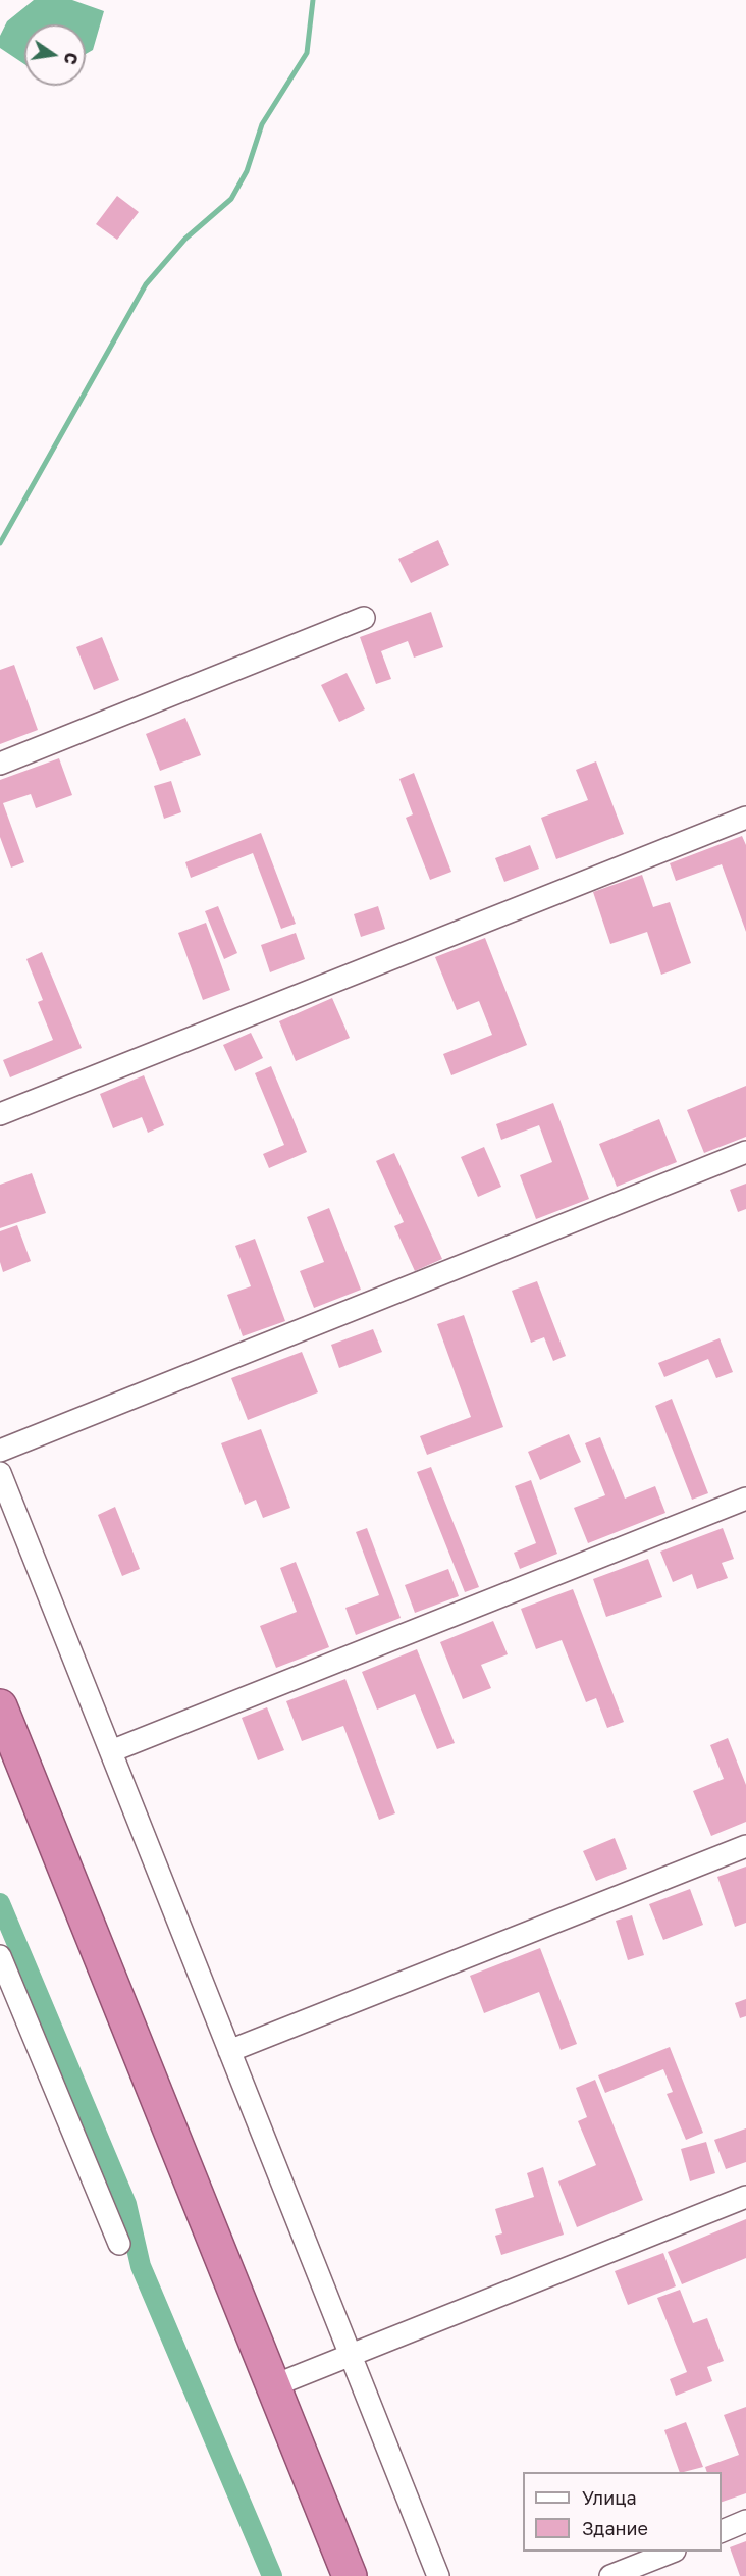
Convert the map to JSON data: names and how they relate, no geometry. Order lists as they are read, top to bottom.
{
  "legend": ["Улица", "Здание"],
  "north": "right"
}
